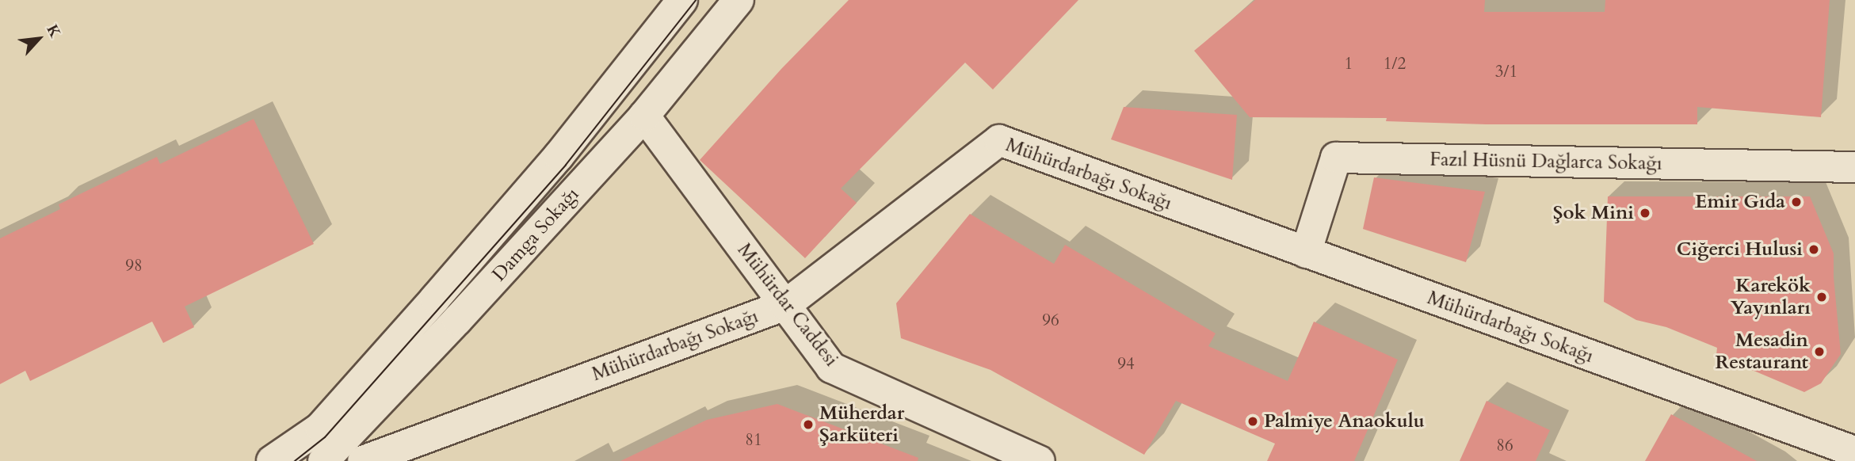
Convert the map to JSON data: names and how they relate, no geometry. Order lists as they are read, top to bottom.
{
  "streets": {
    "street": [
      "Fazıl Hüsnü Dağlarca Sokağı",
      "Mühürdarbağı Sokağı",
      "Damga Sokağı",
      "Mühürdar Caddesi"
    ]
  },
  "crossings": [
    ["Fazıl Hüsnü Dağlarca Sokağı", "Mühürdarbağı Sokağı"],
    ["Mühürdarbağı Sokağı", "Mühürdar Caddesi"],
    ["Damga Sokağı", "Mühürdar Caddesi"]
  ],
  "places": [
    "Emir Gıda",
    "Şok Mini",
    "Ciğerci Hulusi",
    "Karekök Yayınları",
    "Mesadin Restaurant",
    "Palmiye Anaokulu",
    "Müherdar Şarküteri"
  ],
  "house_numbers": [
    "1",
    "1/2",
    "3/1",
    "98",
    "96",
    "94",
    "81",
    "86"
  ],
  "north": "top right"
}
